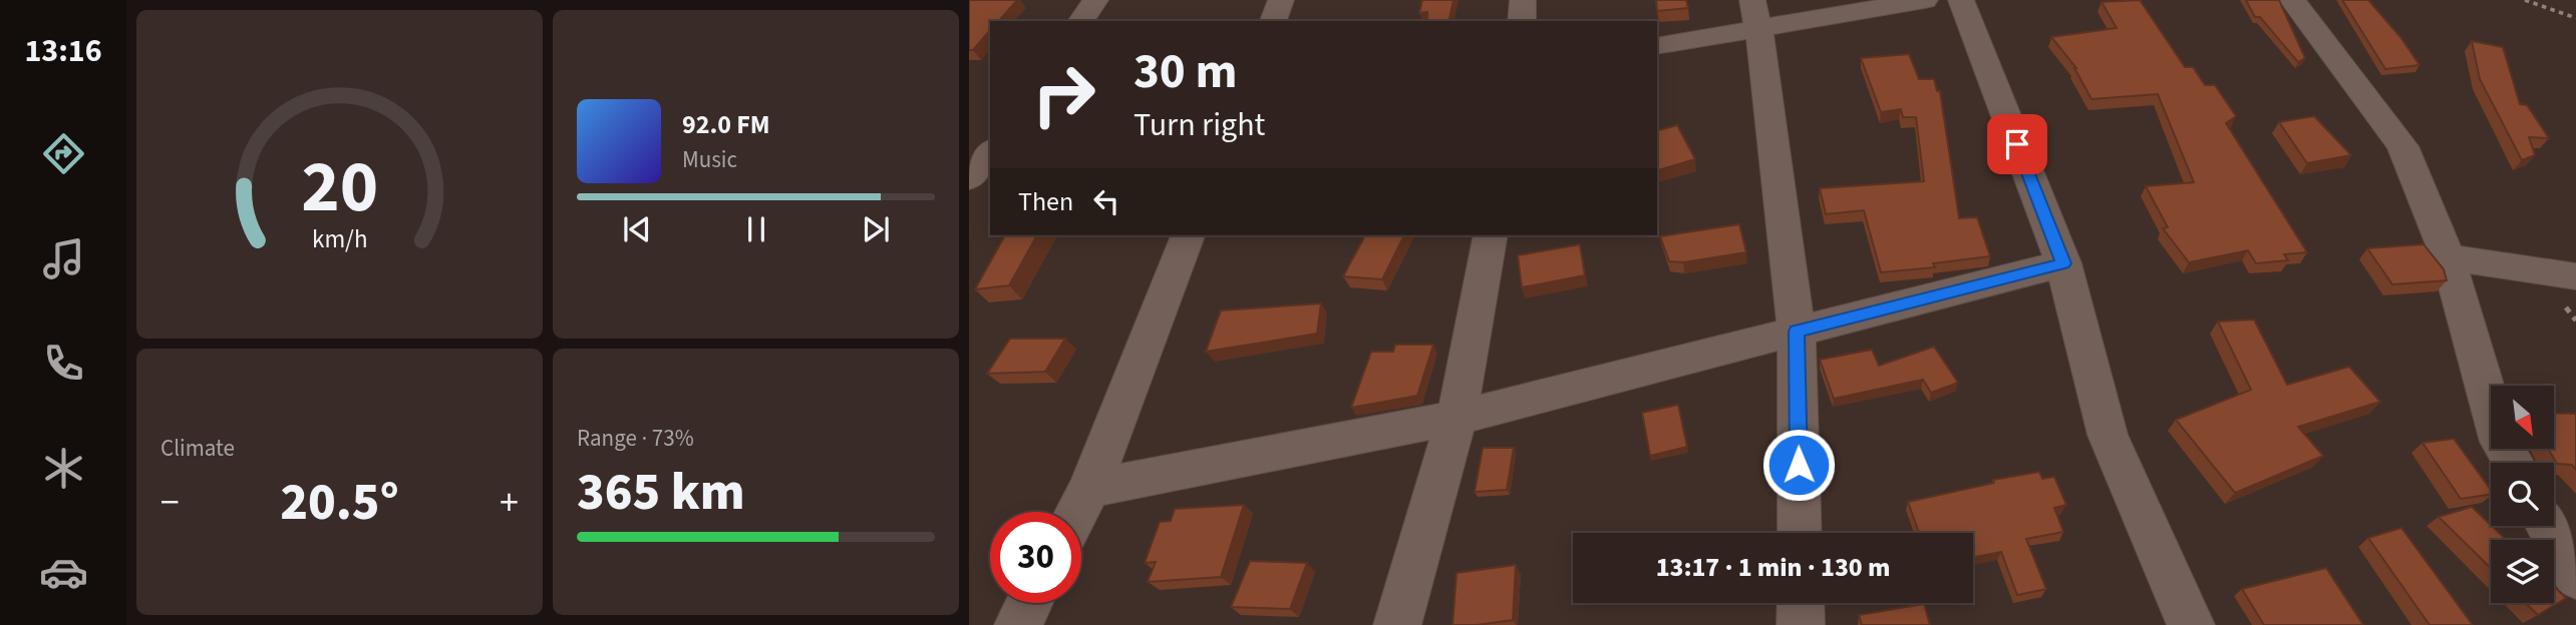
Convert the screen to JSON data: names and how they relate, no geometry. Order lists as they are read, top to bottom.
{
  "north": "bottom right",
  "page": {
    "tabs": "13:16",
    "turn": ["30 m", "Turn right"],
    "song": ["92.0 FM", "Music"],
    "then": "Then",
    "tile": [
      "Climate",
      ["Range · 73%", "365 km"]
    ],
    "heat": ["−", "20.5°", "+"],
    "limit": "30",
    "trip": "13:17 · 1 min · 130 m",
    "gauge": ["20", "km/h"]
  }
}
